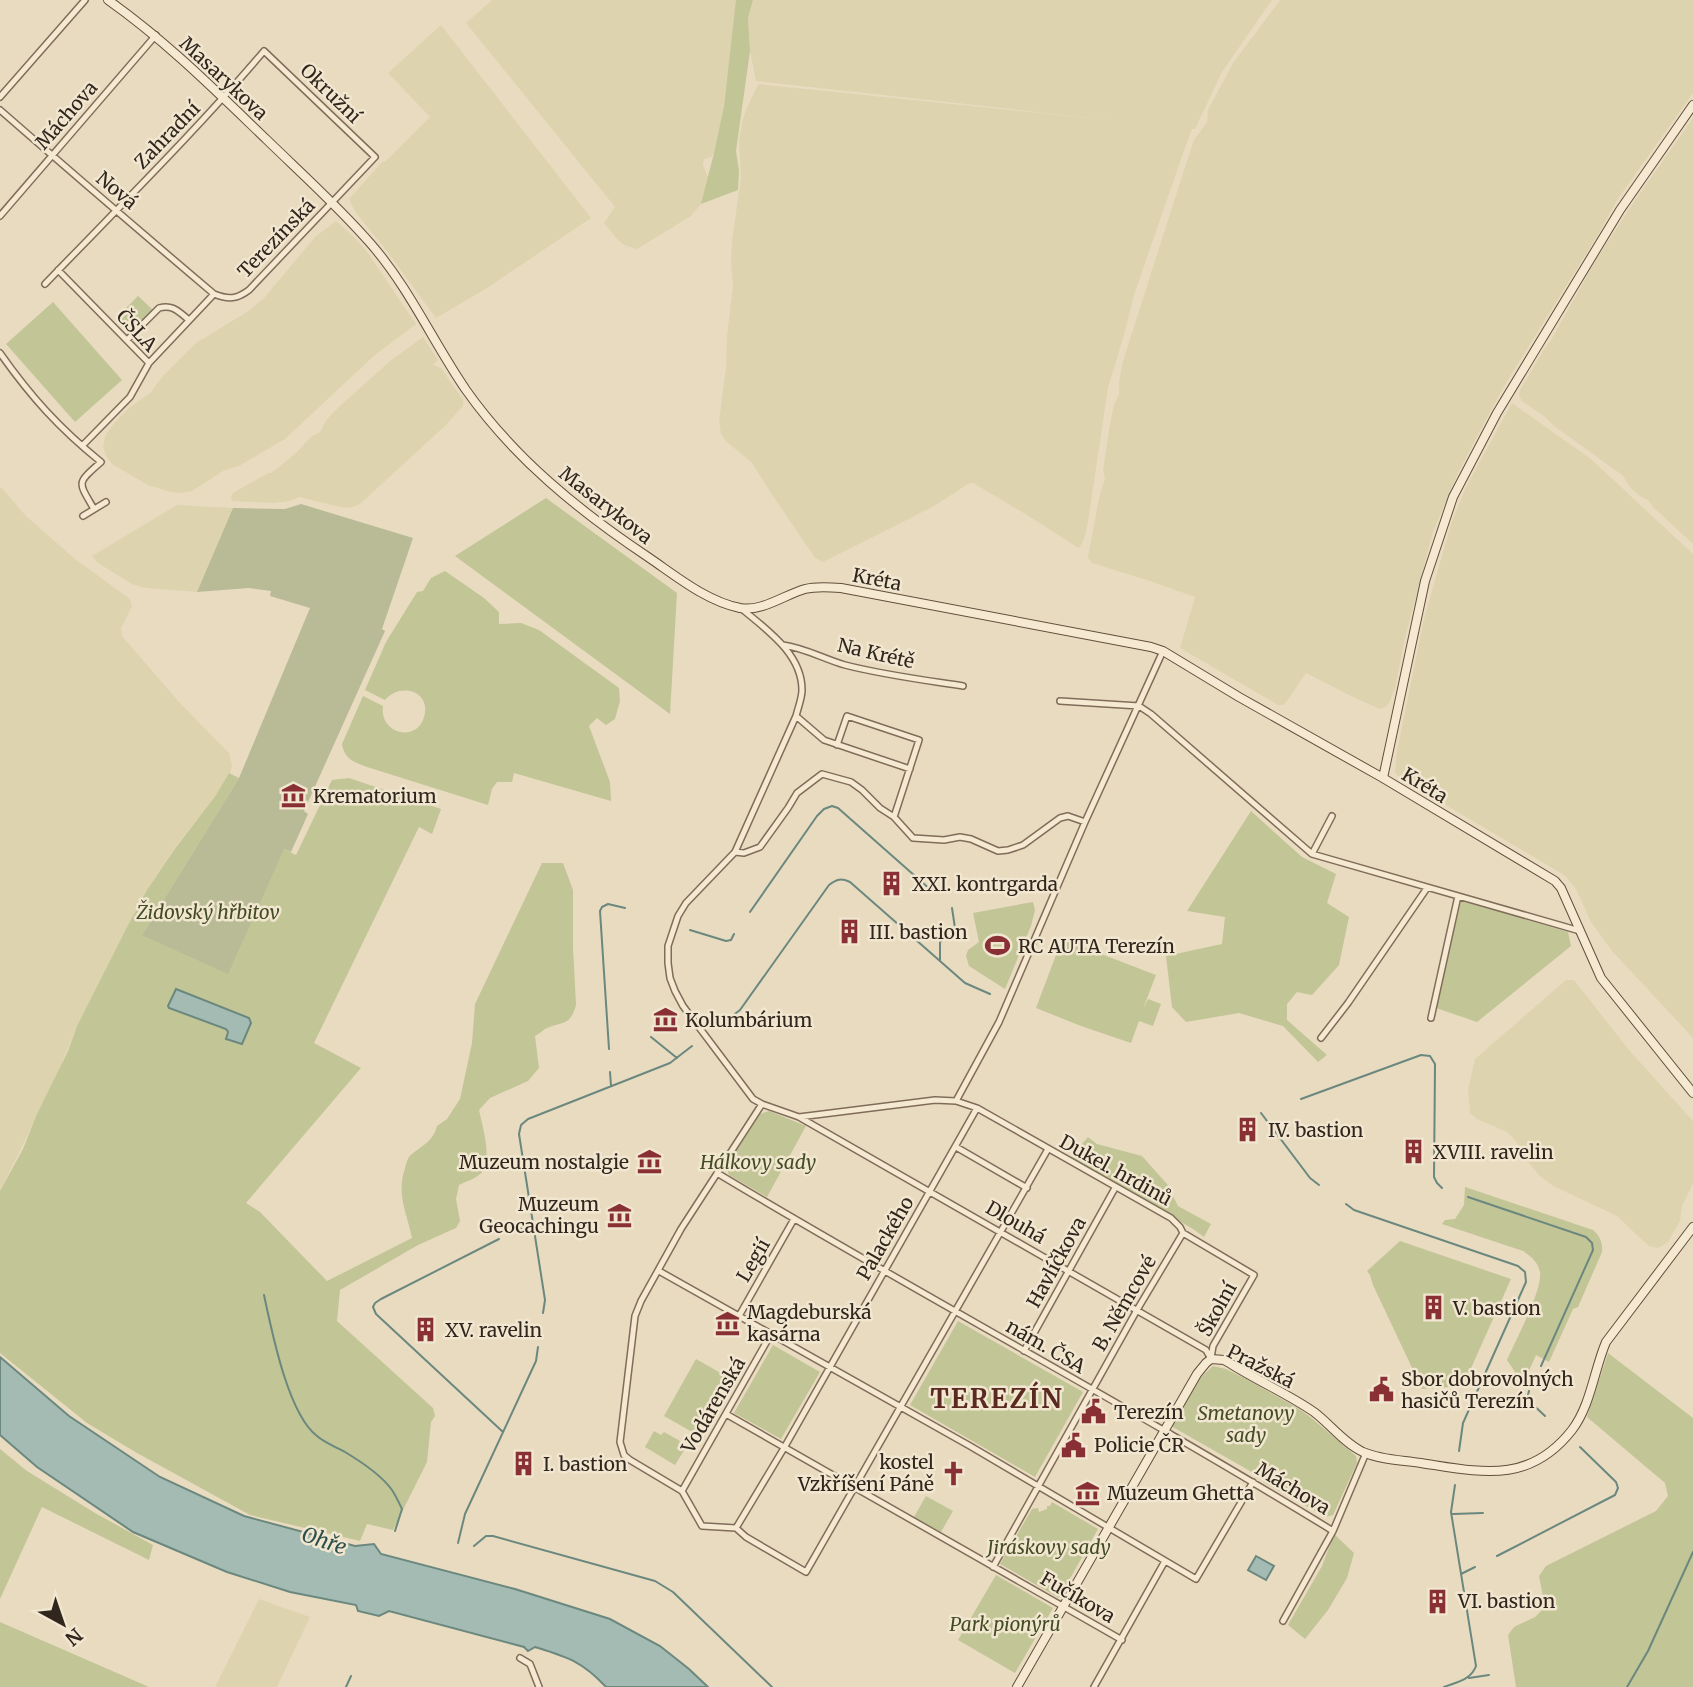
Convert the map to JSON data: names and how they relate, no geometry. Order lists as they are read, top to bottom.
{
  "streets": {
    "street": [
      "Masarykova",
      "Okružní",
      "Máchova",
      "Zahradní",
      "Nová",
      "Terezínská",
      "ČSLA",
      "Kréta",
      "Na Krétě",
      "Dukel. hrdinů",
      "Dlouhá",
      "Palackého",
      "Legií",
      "Havlíčkova",
      "B. Němcové",
      "Školní",
      "nám. ČSA",
      "Pražská",
      "Vodárenská",
      "Fučíkova"
    ]
  },
  "crossings": [
    ["Masarykova", "Okružní"],
    ["Masarykova", "Máchova"],
    ["Masarykova", "Zahradní"],
    ["Masarykova", "Terezínská"],
    ["Masarykova", "Kréta"],
    ["Okružní", "Zahradní"],
    ["Okružní", "Terezínská"],
    ["Máchova", "Nová"],
    ["Máchova", "B. Němcové"],
    ["Máchova", "nám. ČSA"],
    ["Máchova", "Pražská"],
    ["Zahradní", "Nová"],
    ["Zahradní", "ČSLA"],
    ["Nová", "Terezínská"],
    ["Dukel. hrdinů", "Dlouhá"],
    ["Dukel. hrdinů", "Palackého"],
    ["Dukel. hrdinů", "Havlíčkova"],
    ["Dukel. hrdinů", "B. Němcové"],
    ["Dukel. hrdinů", "Školní"],
    ["Dlouhá", "Palackého"],
    ["Dlouhá", "Havlíčkova"],
    ["Dlouhá", "B. Němcové"],
    ["Dlouhá", "Školní"],
    ["Dlouhá", "Pražská"],
    ["Palackého", "nám. ČSA"],
    ["Palackého", "Fučíkova"],
    ["Legií", "nám. ČSA"],
    ["Havlíčkova", "nám. ČSA"],
    ["B. Němcové", "nám. ČSA"],
    ["Školní", "Pražská"],
    ["nám. ČSA", "Fučíkova"],
    ["Pražská", "Fučíkova"],
    ["Vodárenská", "Fučíkova"]
  ],
  "districts": ["TEREZÍN"],
  "water": ["Ohře"],
  "parks": [
    "Židovský hřbitov",
    "Hálkovy sady",
    "Smetanovy sady",
    "Jiráskovy sady",
    "Park pionýrů"
  ],
  "places": {
    "museum": [
      "Krematorium",
      "Kolumbárium",
      "Muzeum nostalgie",
      "Muzeum Geocachingu",
      "Magdeburská kasárna",
      "Muzeum Ghetta"
    ],
    "building": [
      "XXI. kontrgarda",
      "III. bastion",
      "IV. bastion",
      "XVIII. ravelin",
      "V. bastion",
      "XV. ravelin",
      "I. bastion",
      "VI. bastion"
    ],
    "sports": ["RC AUTA Terezín"],
    "public building": ["Sbor dobrovolných hasičů Terezín", "Terezín", "Policie ČR"],
    "church": ["kostel Vzkříšení Páně"]
  },
  "north": "bottom right"
}
